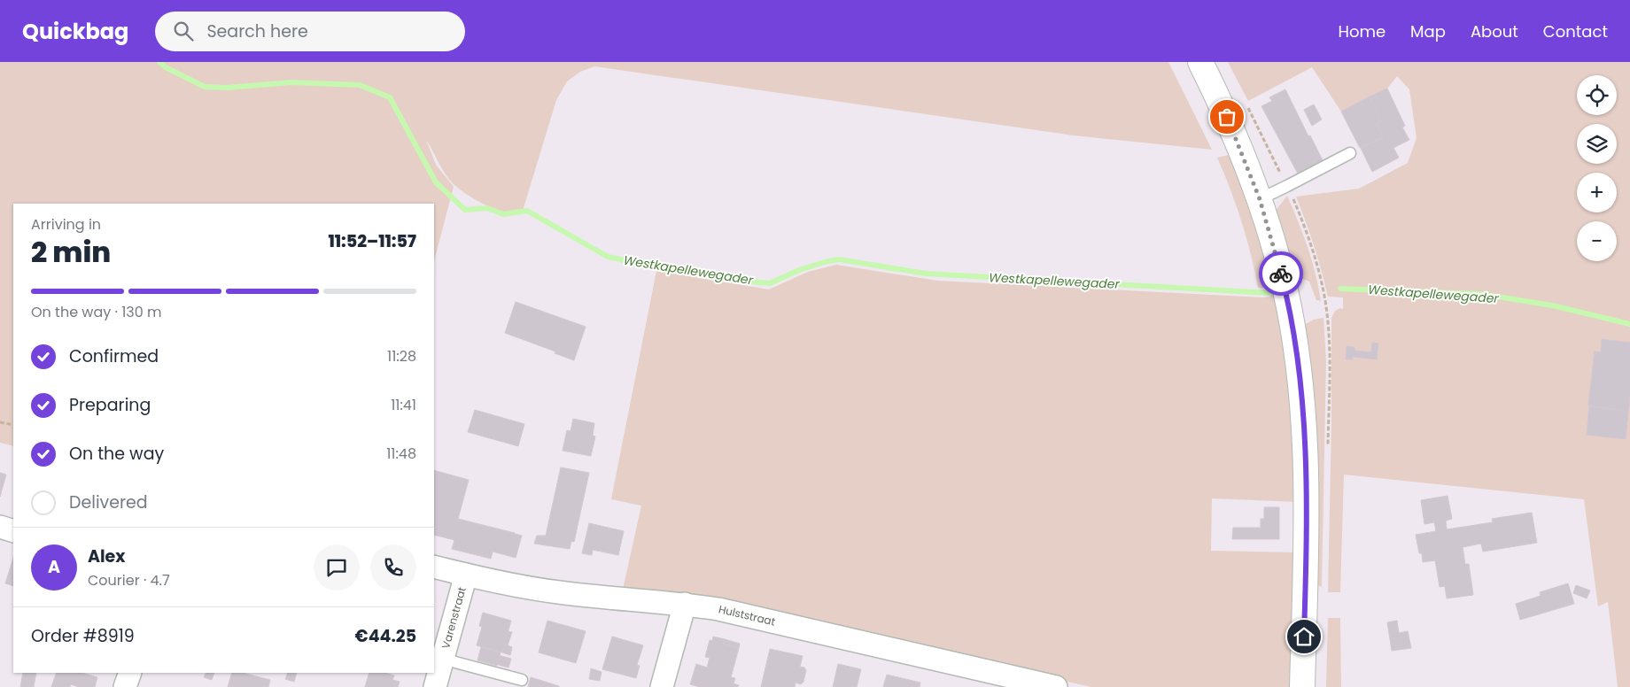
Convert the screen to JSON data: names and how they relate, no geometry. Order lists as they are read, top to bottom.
{
  "streets": {
    "street": ["Hulststraat", "Varenstraat"]
  },
  "crossings": [
    ["Hulststraat", "Varenstraat"]
  ],
  "water": ["Westkapellewegader"],
  "page": {
    "header": "Quickbag",
    "search": "Search here",
    "nav": [
      "Home",
      "Map",
      "About",
      "Contact"
    ],
    "map_buttons": ["+", "−"],
    "heading": ["2 min", "Arriving in", "11:52–11:57"],
    "panel": [
      "Alex",
      "Courier · 4.7",
      "Order #8919",
      "€44.25"
    ],
    "bar": "On the way · 130 m",
    "list": [
      ["Confirmed", "11:28"],
      ["Preparing", "11:41"],
      ["On the way", "11:48"],
      "Delivered"
    ],
    "round": "A"
  }
}
